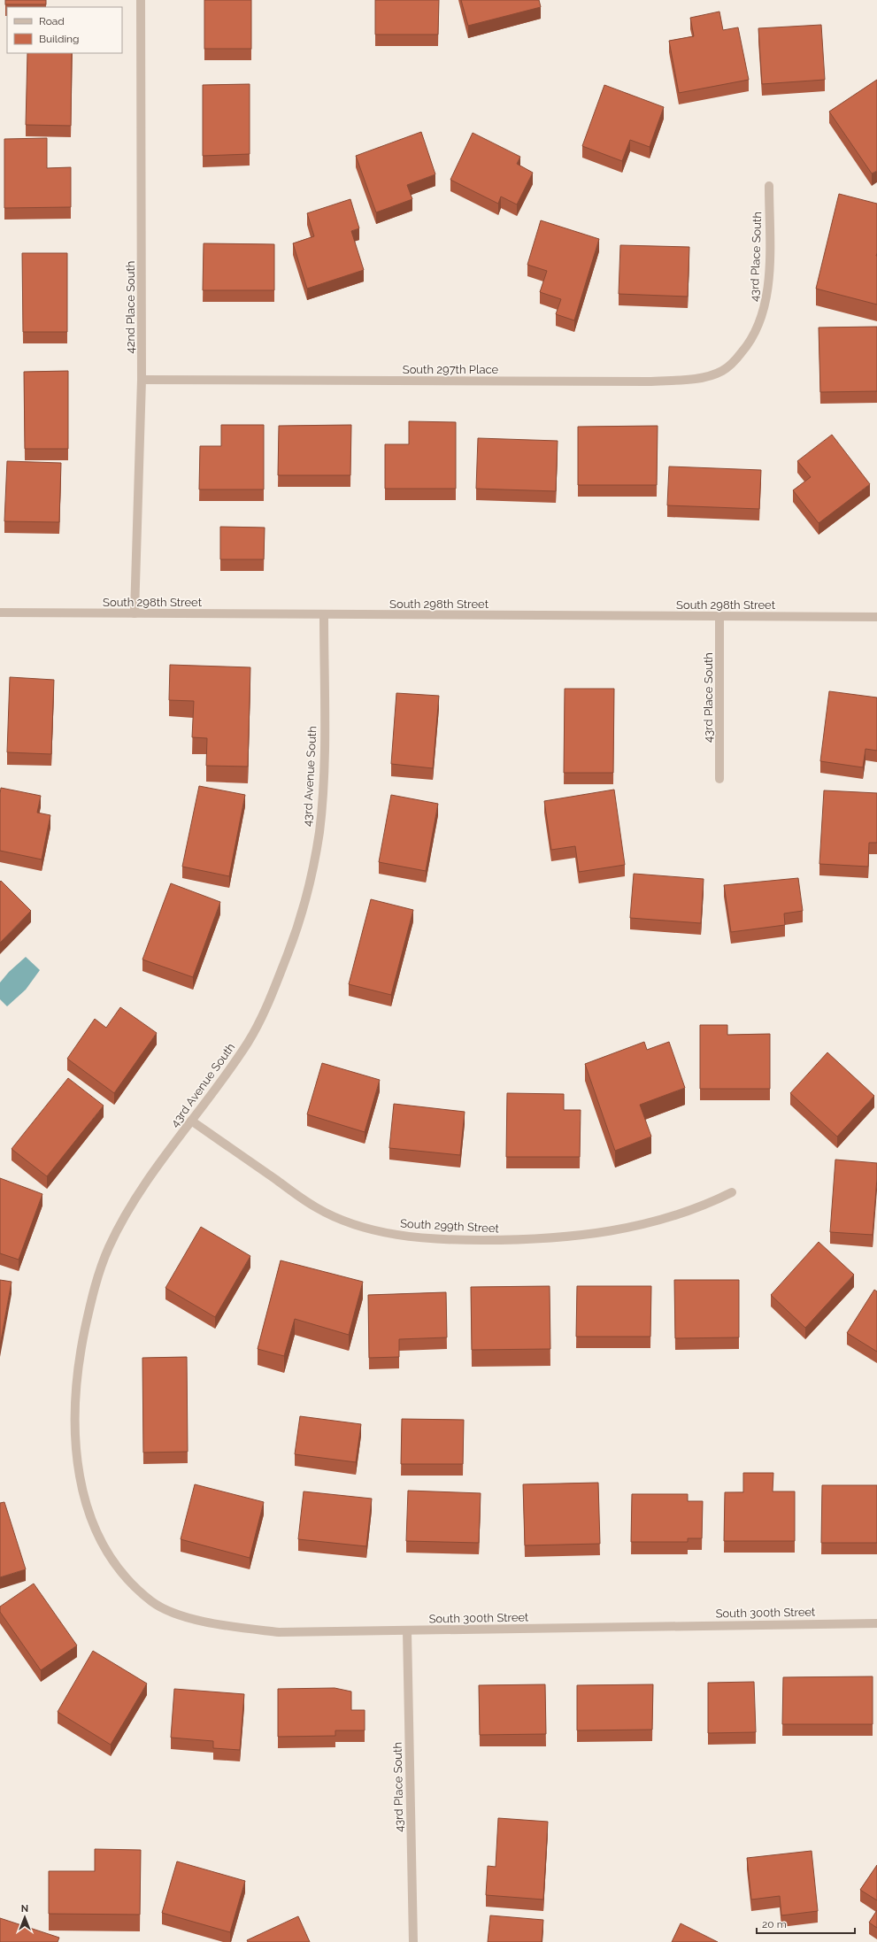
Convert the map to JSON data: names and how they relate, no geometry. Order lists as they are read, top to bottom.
{
  "streets": {
    "street": [
      "43rd Place South",
      "42nd Place South",
      "South 297th Place",
      "South 298th Street",
      "43rd Avenue South",
      "South 299th Street",
      "South 300th Street"
    ]
  },
  "crossings": [
    ["43rd Place South", "South 297th Place"],
    ["43rd Place South", "South 298th Street"],
    ["43rd Place South", "South 300th Street"],
    ["42nd Place South", "South 297th Place"],
    ["42nd Place South", "South 298th Street"],
    ["South 298th Street", "43rd Avenue South"],
    ["43rd Avenue South", "South 299th Street"],
    ["43rd Avenue South", "South 300th Street"]
  ],
  "legend": ["Road", "Building"],
  "scale_bar": "20 m",
  "north": "top"
}
